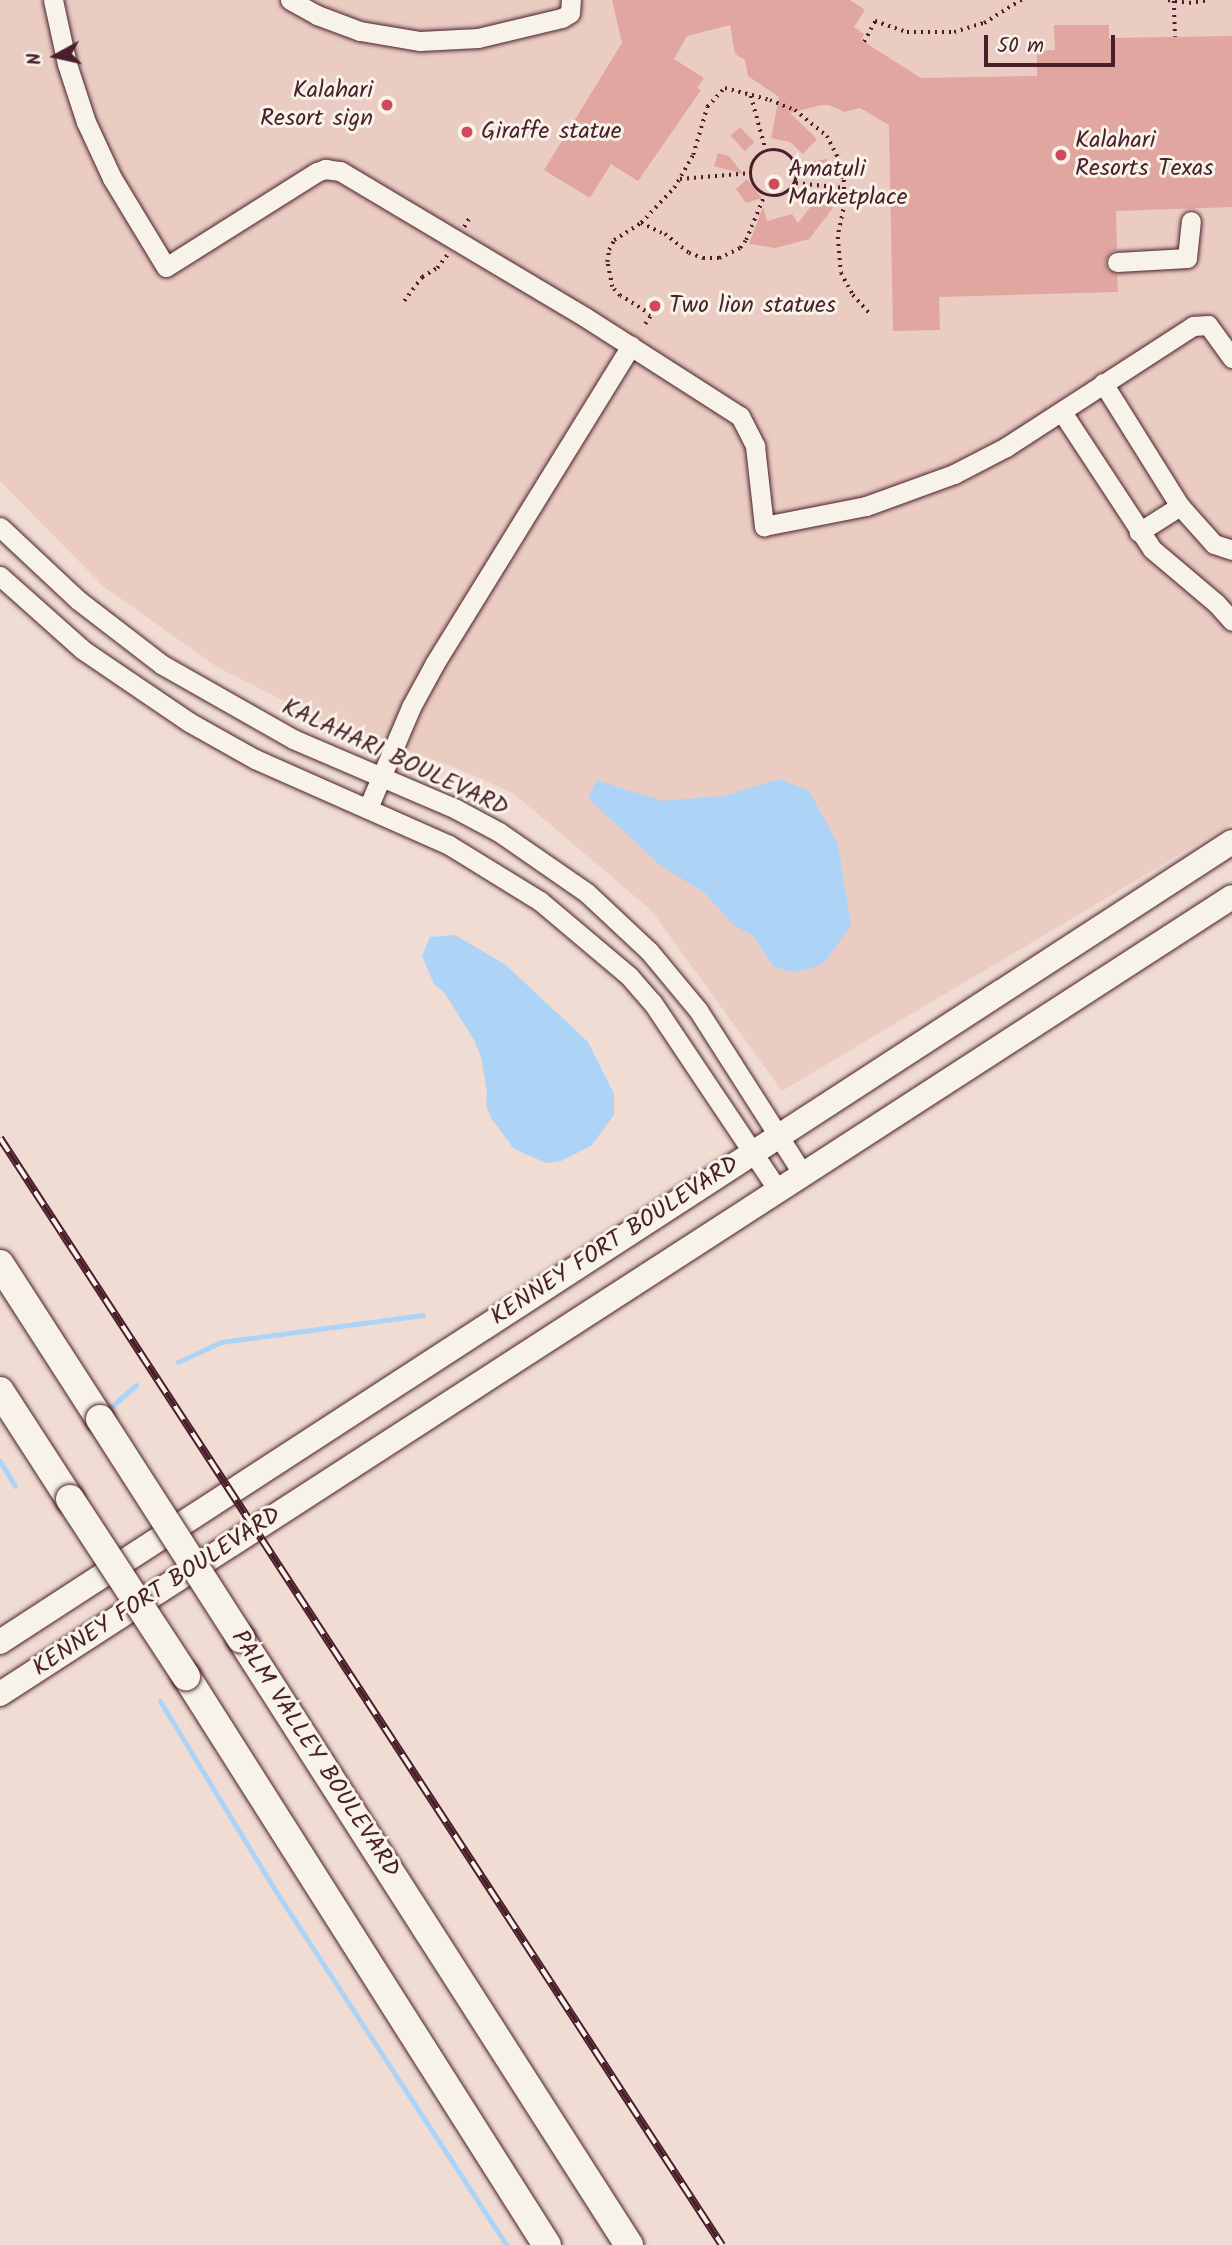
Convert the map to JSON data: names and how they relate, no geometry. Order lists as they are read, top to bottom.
{
  "streets": {
    "highway": ["PALM VALLEY BOULEVARD"],
    "main road": ["KENNEY FORT BOULEVARD"],
    "street": ["KALAHARI BOULEVARD"]
  },
  "crossings": [
    ["KALAHARI BOULEVARD", "KENNEY FORT BOULEVARD"]
  ],
  "places": [
    "Kalahari Resort sign",
    "Giraffe statue",
    "Kalahari Resorts Texas",
    "Amatuli Marketplace",
    "Two lion statues"
  ],
  "scale_bar": "50 m",
  "north": "left"
}
